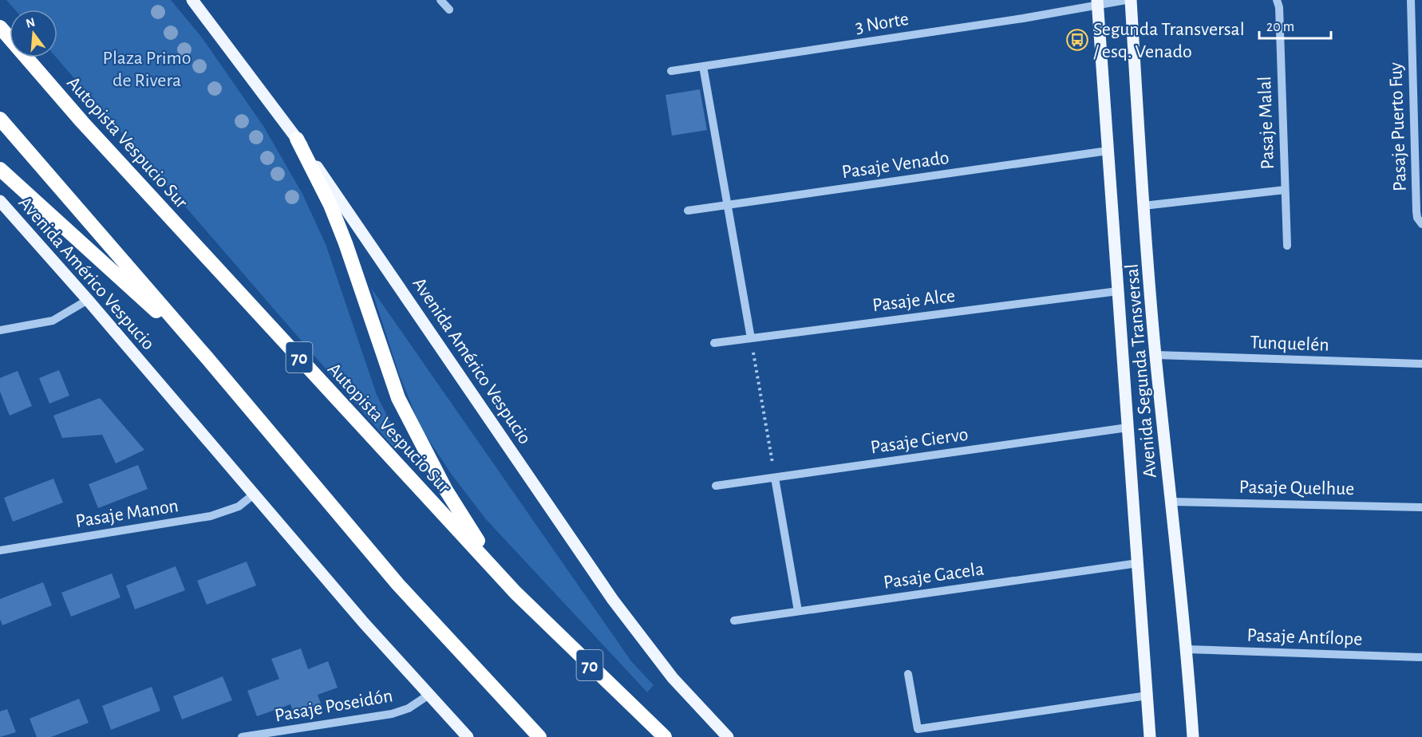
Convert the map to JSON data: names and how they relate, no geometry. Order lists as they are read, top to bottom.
{
  "streets": {
    "highway": ["Autopista Vespucio Sur", "70"],
    "main road": ["Avenida Américo Vespucio", "Avenida Segunda Transversal"],
    "street": [
      "3 Norte",
      "Pasaje Malal",
      "Pasaje Puerto Fuy",
      "Pasaje Venado",
      "Pasaje Alce",
      "Tunquelén",
      "Pasaje Ciervo",
      "Pasaje Quelhue",
      "Pasaje Manon",
      "Pasaje Gacela",
      "Pasaje Antílope",
      "Pasaje Poseidón"
    ]
  },
  "crossings": [
    ["3 Norte", "Avenida Segunda Transversal"],
    ["Pasaje Venado", "Avenida Segunda Transversal"],
    ["Avenida Américo Vespucio", "Pasaje Manon"],
    ["Avenida Américo Vespucio", "Pasaje Poseidón"],
    ["Pasaje Alce", "Avenida Segunda Transversal"],
    ["Tunquelén", "Avenida Segunda Transversal"],
    ["Avenida Segunda Transversal", "Pasaje Ciervo"],
    ["Avenida Segunda Transversal", "Pasaje Quelhue"],
    ["Avenida Segunda Transversal", "Pasaje Gacela"],
    ["Avenida Segunda Transversal", "Pasaje Antílope"]
  ],
  "parks": ["Plaza Primo de Rivera"],
  "places": {
    "bus stop": ["Segunda Transversal / esq. Venado"]
  },
  "scale_bar": "20 m",
  "north": "top"
}
